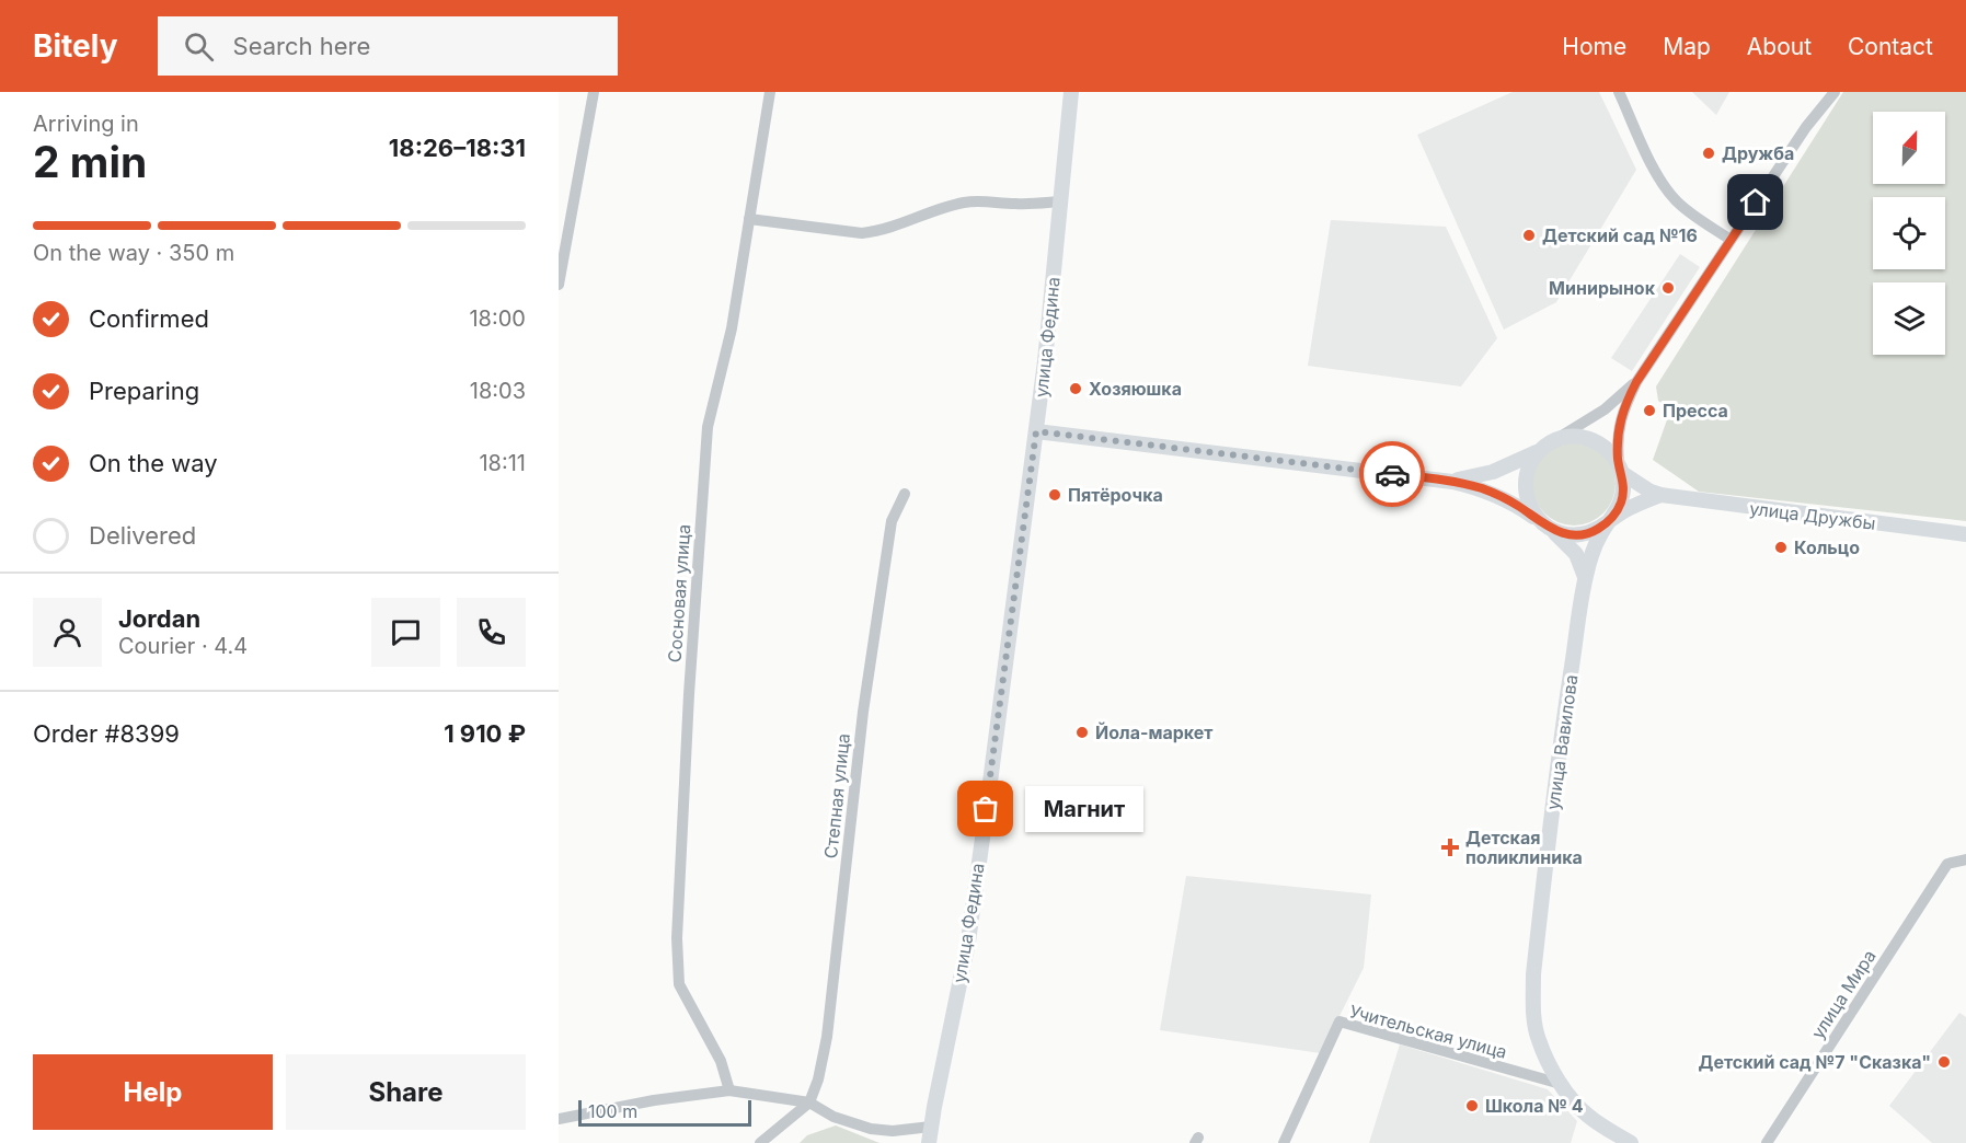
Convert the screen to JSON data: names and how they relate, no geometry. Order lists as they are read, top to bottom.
{
  "streets": {
    "street": [
      "улица Федина",
      "улица Дружбы",
      "Сосновая улица",
      "улица Вавилова",
      "Степная улица",
      "улица Мира",
      "Учительская улица"
    ]
  },
  "crossings": [
    ["улица Вавилова", "Учительская улица"]
  ],
  "places": {
    "other": [
      "Дружба",
      "Детский сад №16",
      "Минирынок",
      "Хозяюшка",
      "Пресса",
      "Пятёрочка",
      "Кольцо",
      "Йола-маркет",
      "Магнит",
      "Детский сад №7 \"Сказка\"",
      "Школа № 4"
    ],
    "health": ["Детская поликлиника"]
  },
  "scale_bar": "100 m",
  "north": "top",
  "page": {
    "header": "Bitely",
    "search": "Search here",
    "nav": [
      "Home",
      "Map",
      "About",
      "Contact"
    ],
    "heading": ["2 min", "Arriving in", "18:26–18:31"],
    "panel": [
      "Jordan",
      "Courier · 4.4",
      "Order #8399",
      "1 910 ₽"
    ],
    "bar": "On the way · 350 m",
    "list": [
      ["Confirmed", "18:00"],
      ["Preparing", "18:03"],
      ["On the way", "18:11"],
      "Delivered"
    ],
    "bubble": "Магнит",
    "buttons": ["Help", "Share"],
    "scale": "100 m"
  }
}
